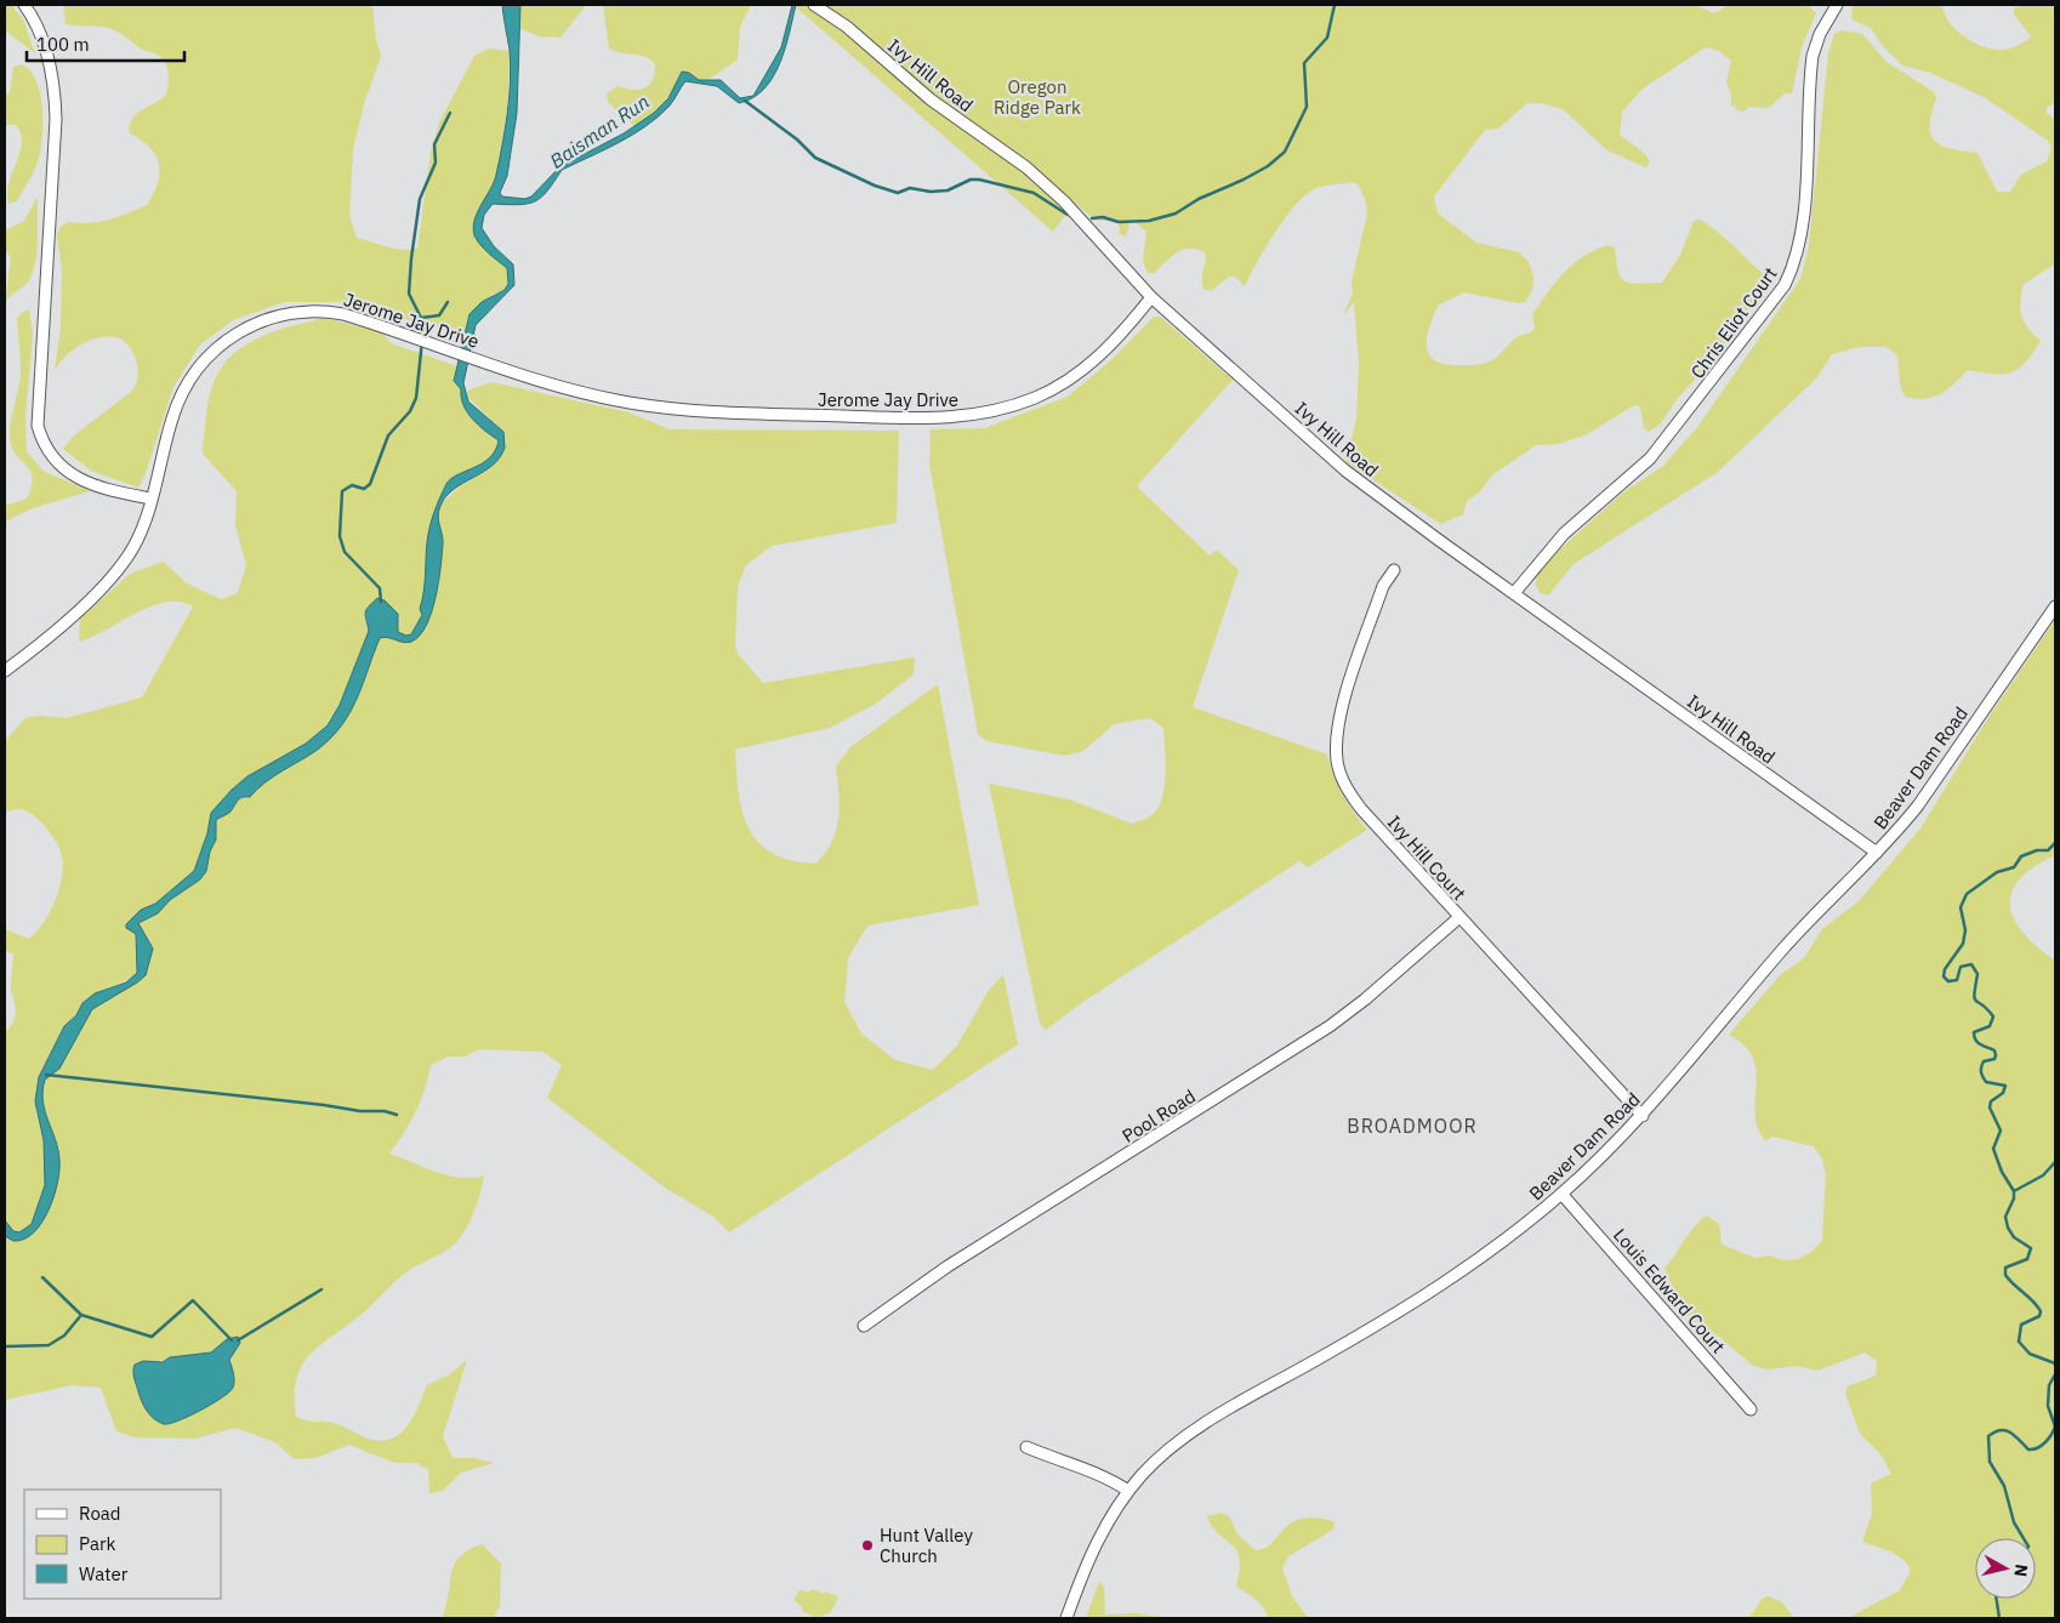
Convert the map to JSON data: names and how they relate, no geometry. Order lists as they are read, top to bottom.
{
  "streets": {
    "street": [
      "Ivy Hill Road",
      "Jerome Jay Drive",
      "Chris Eliot Court",
      "Beaver Dam Road",
      "Ivy Hill Court",
      "Pool Road",
      "Louis Edward Court"
    ]
  },
  "crossings": [
    ["Ivy Hill Road", "Jerome Jay Drive"],
    ["Ivy Hill Road", "Chris Eliot Court"],
    ["Ivy Hill Road", "Beaver Dam Road"],
    ["Beaver Dam Road", "Ivy Hill Court"],
    ["Beaver Dam Road", "Louis Edward Court"],
    ["Ivy Hill Court", "Pool Road"]
  ],
  "districts": ["BROADMOOR"],
  "water": ["Baisman Run"],
  "parks": ["Oregon Ridge Park"],
  "places": ["Hunt Valley Church"],
  "legend": ["Road", "Park", "Water"],
  "scale_bar": "100 m",
  "north": "right"
}
